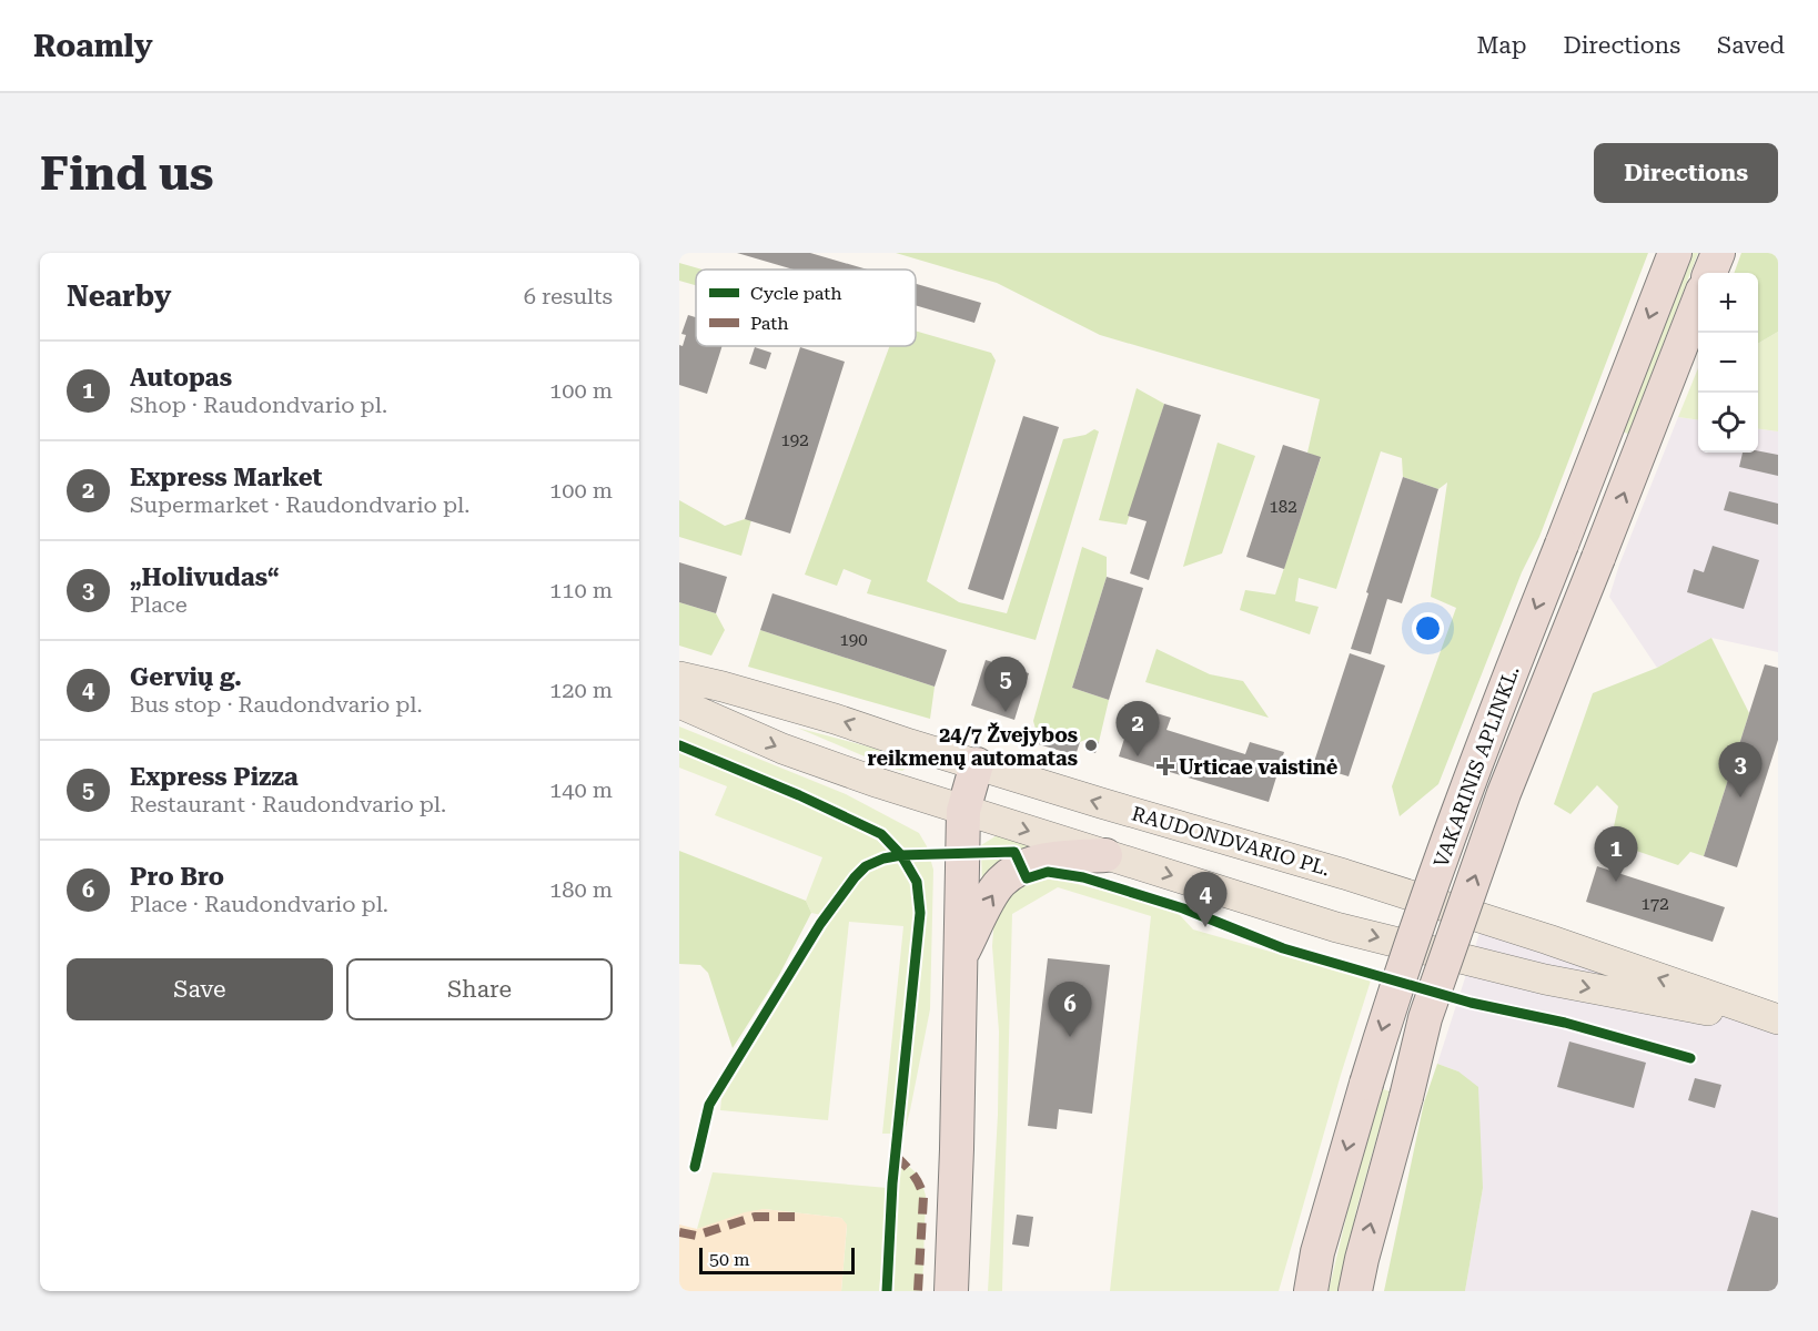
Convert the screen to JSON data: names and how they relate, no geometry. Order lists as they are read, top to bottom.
{
  "streets": {
    "highway": ["VAKARINIS APLINKL."],
    "main road": ["RAUDONDVARIO PL."]
  },
  "places": {
    "other": ["24/7 Žvejybos reikmenų automatas"],
    "health": ["Urticae vaistinė"]
  },
  "house_numbers": [
    "192",
    "182",
    "190",
    "172"
  ],
  "legend": ["Cycle path", "Path"],
  "scale_bar": "50 m",
  "page": {
    "header": "Roamly",
    "nav": ["Map", "Directions", "Saved"],
    "buttons": [
      "Directions",
      ["Save", "Share"]
    ],
    "title": "Find us",
    "heading": ["Nearby", "6 results"],
    "map_buttons": ["+", "−"],
    "list": [
      {
        "mark": "1",
        "name": "Autopas",
        "note": "Shop · Raudondvario pl.",
        "value": "100 m"
      },
      {
        "mark": "2",
        "name": "Express Market",
        "note": "Supermarket · Raudondvario pl.",
        "value": "100 m"
      },
      {
        "mark": "3",
        "name": "„Holivudas“",
        "note": "Place",
        "value": "110 m"
      },
      {
        "mark": "4",
        "name": "Gervių g.",
        "note": "Bus stop · Raudondvario pl.",
        "value": "120 m"
      },
      {
        "mark": "5",
        "name": "Express Pizza",
        "note": "Restaurant · Raudondvario pl.",
        "value": "140 m"
      },
      {
        "mark": "6",
        "name": "Pro Bro",
        "note": "Place · Raudondvario pl.",
        "value": "180 m"
      }
    ],
    "pins": [
      "5",
      "2",
      "3",
      "1",
      "4",
      "6"
    ],
    "scale": "50 m"
  }
}
